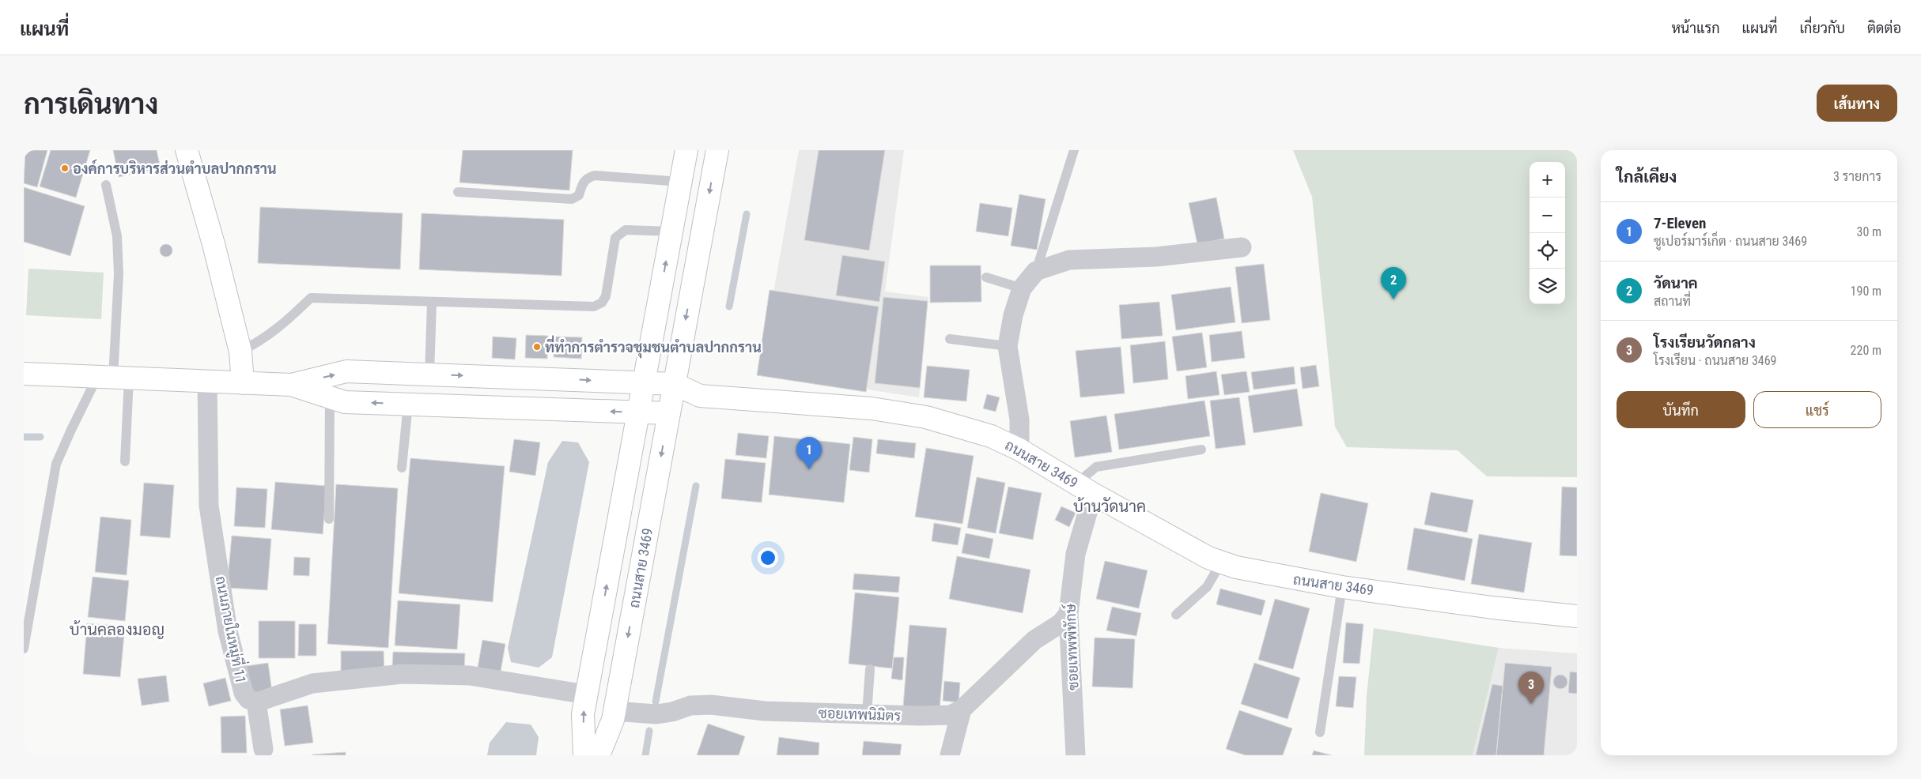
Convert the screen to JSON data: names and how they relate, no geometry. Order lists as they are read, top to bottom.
{
  "streets": {
    "street": [
      "ถนนสาย 3469",
      "ถนนภายในหมู่ที่ 11",
      "ซอยเทพพิทักษ์",
      "ซอยเทพนิมิตร"
    ]
  },
  "crossings": [
    ["ถนนสาย 3469", "ซอยเทพพิทักษ์"],
    ["ถนนสาย 3469", "ซอยเทพนิมิตร"],
    ["ซอยเทพพิทักษ์", "ซอยเทพนิมิตร"]
  ],
  "districts": ["บ้านวัดนาค", "บ้านคลองมอญ"],
  "places": ["องค์การบริหารส่วนตำบลปากกราน", "ที่ทำการตำรวจชุมชนตำบลปากกราน"],
  "page": {
    "header": "แผนที่",
    "nav": [
      "หน้าแรก",
      "แผนที่",
      "เกี่ยวกับ",
      "ติดต่อ"
    ],
    "title": "การเดินทาง",
    "buttons": [
      "เส้นทาง",
      ["บันทึก", "แชร์"]
    ],
    "heading": ["ใกล้เคียง", "3 รายการ"],
    "map_buttons": ["+", "−"],
    "list": [
      {
        "mark": "1",
        "name": "7-Eleven",
        "note": "ซูเปอร์มาร์เก็ต · ถนนสาย 3469",
        "value": "30 m"
      },
      {
        "mark": "2",
        "name": "วัดนาค",
        "note": "สถานที่",
        "value": "190 m"
      },
      {
        "mark": "3",
        "name": "โรงเรียนวัดกลาง",
        "note": "โรงเรียน · ถนนสาย 3469",
        "value": "220 m"
      }
    ],
    "pins": ["2", "1", "3"]
  }
}
